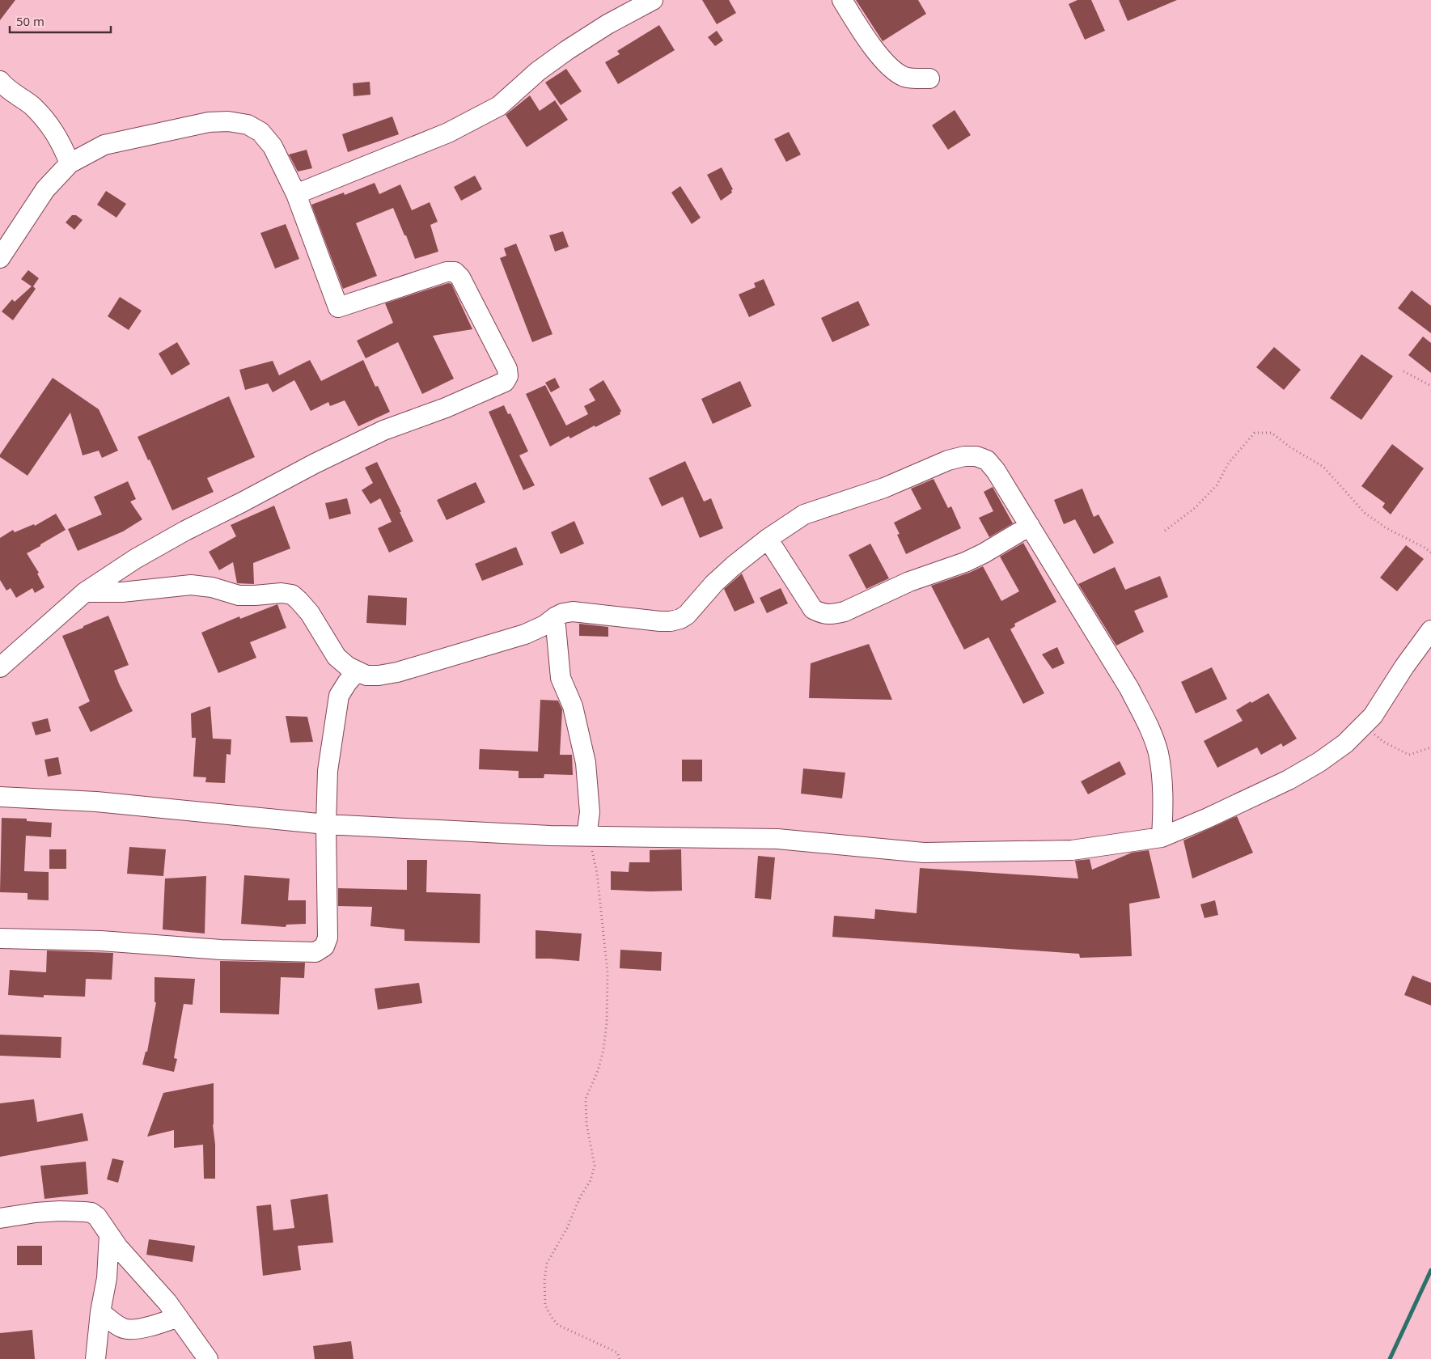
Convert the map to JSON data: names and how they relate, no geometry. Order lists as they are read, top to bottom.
{
  "scale_bar": "50 m"
}
